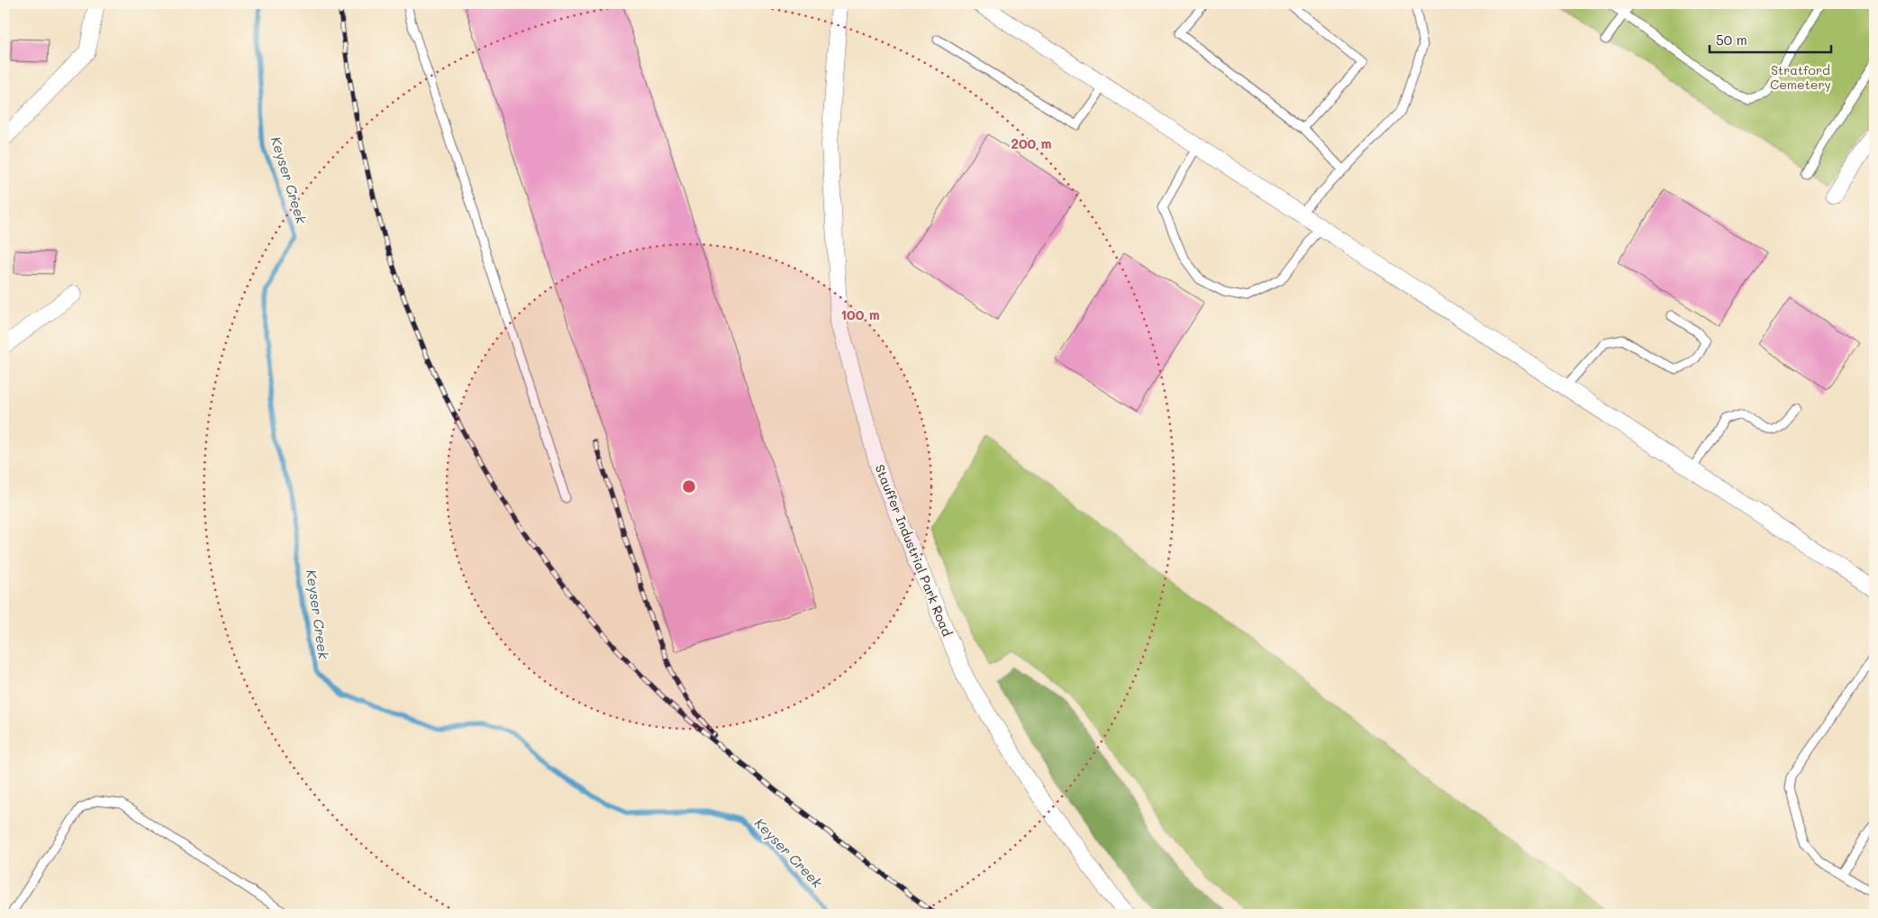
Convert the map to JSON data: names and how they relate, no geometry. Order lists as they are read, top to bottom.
{
  "streets": {
    "street": ["Stauffer Industrial Park Road"]
  },
  "water": ["Keyser Creek"],
  "parks": ["Stratford Cemetery"],
  "scale_bar": "50 m",
  "rings": ["200 m", "100 m"]
}
